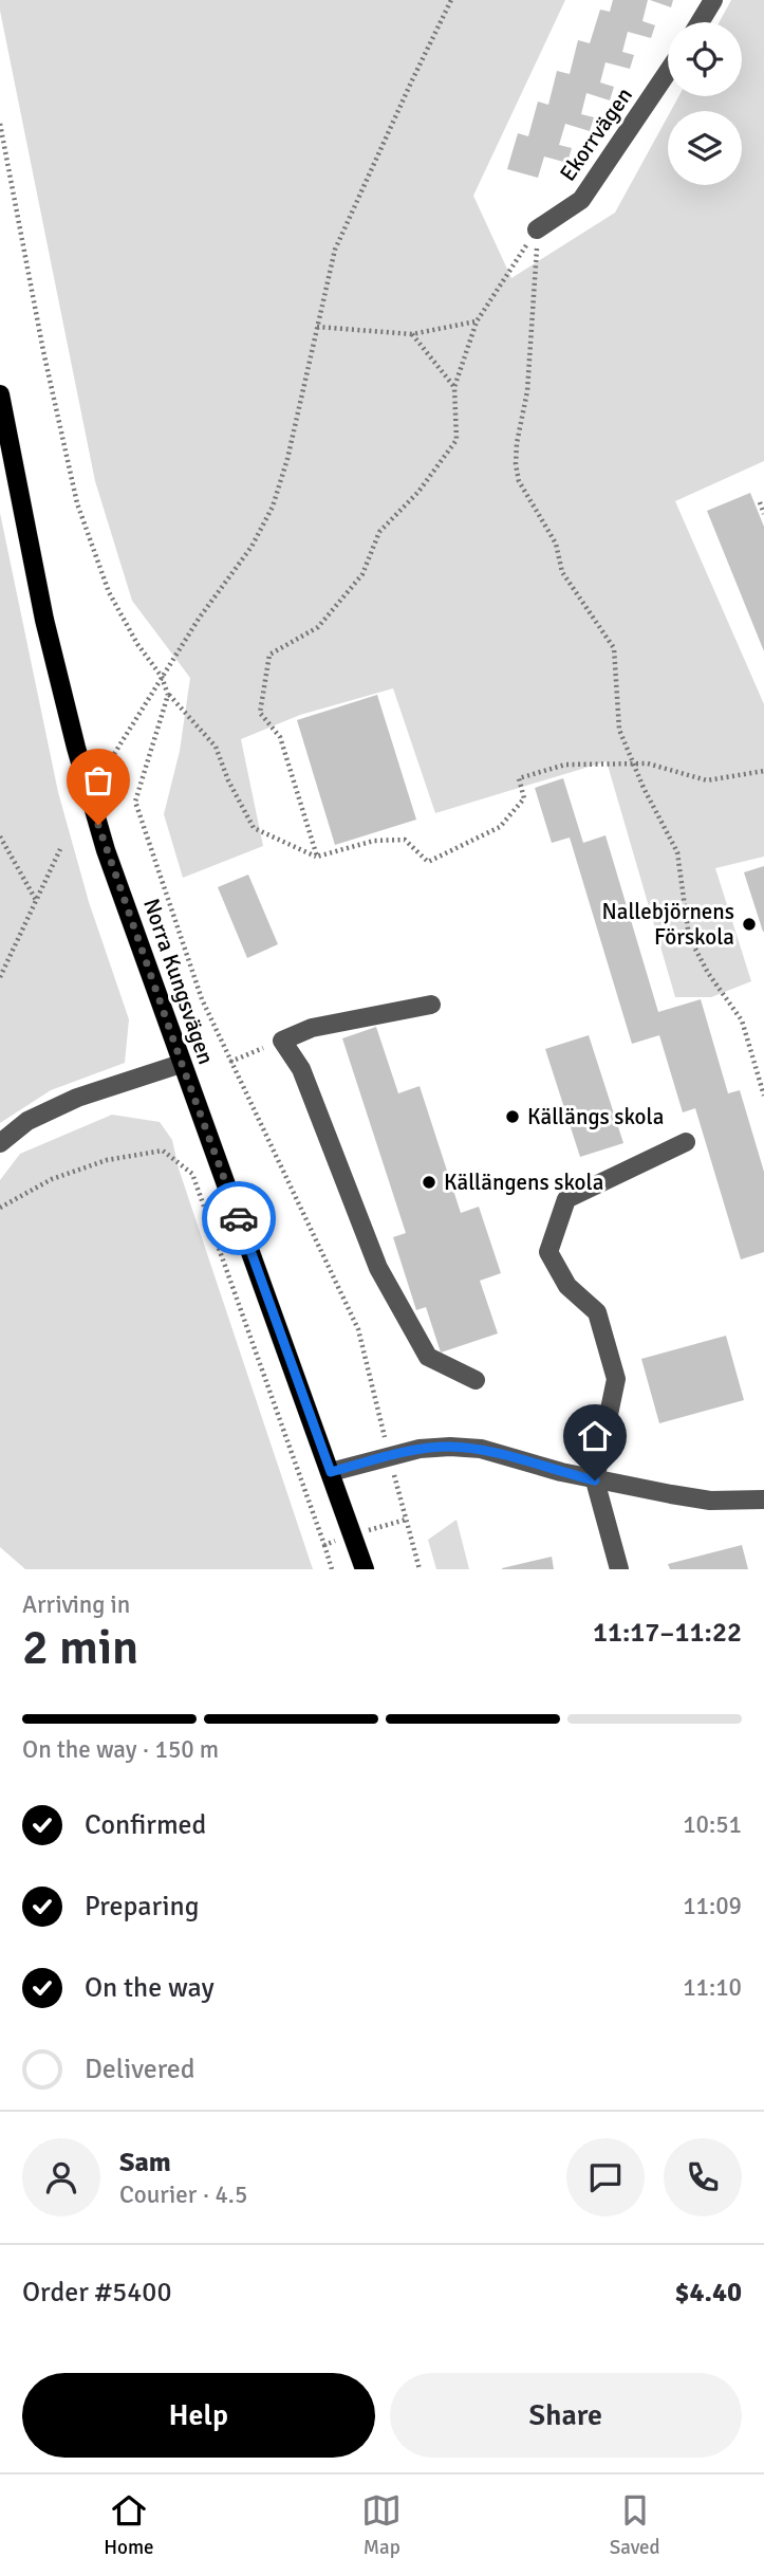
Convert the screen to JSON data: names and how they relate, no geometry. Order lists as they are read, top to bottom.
{
  "streets": {
    "main road": ["Norra Kungsvägen"],
    "street": ["Ekorrvägen"]
  },
  "places": ["Nallebjörnens Förskola", "Källängs skola", "Källängens skola"],
  "page": {
    "heading": ["2 min", "Arriving in", "11:17–11:22"],
    "panel": [
      "Sam",
      "Courier · 4.5",
      "Order #5400",
      "$4.40"
    ],
    "bar": "On the way · 150 m",
    "list": [
      ["Confirmed", "10:51"],
      ["Preparing", "11:09"],
      ["On the way", "11:10"],
      "Delivered"
    ],
    "buttons": ["Help", "Share"],
    "tabs": ["Home", "Map", "Saved"]
  }
}
